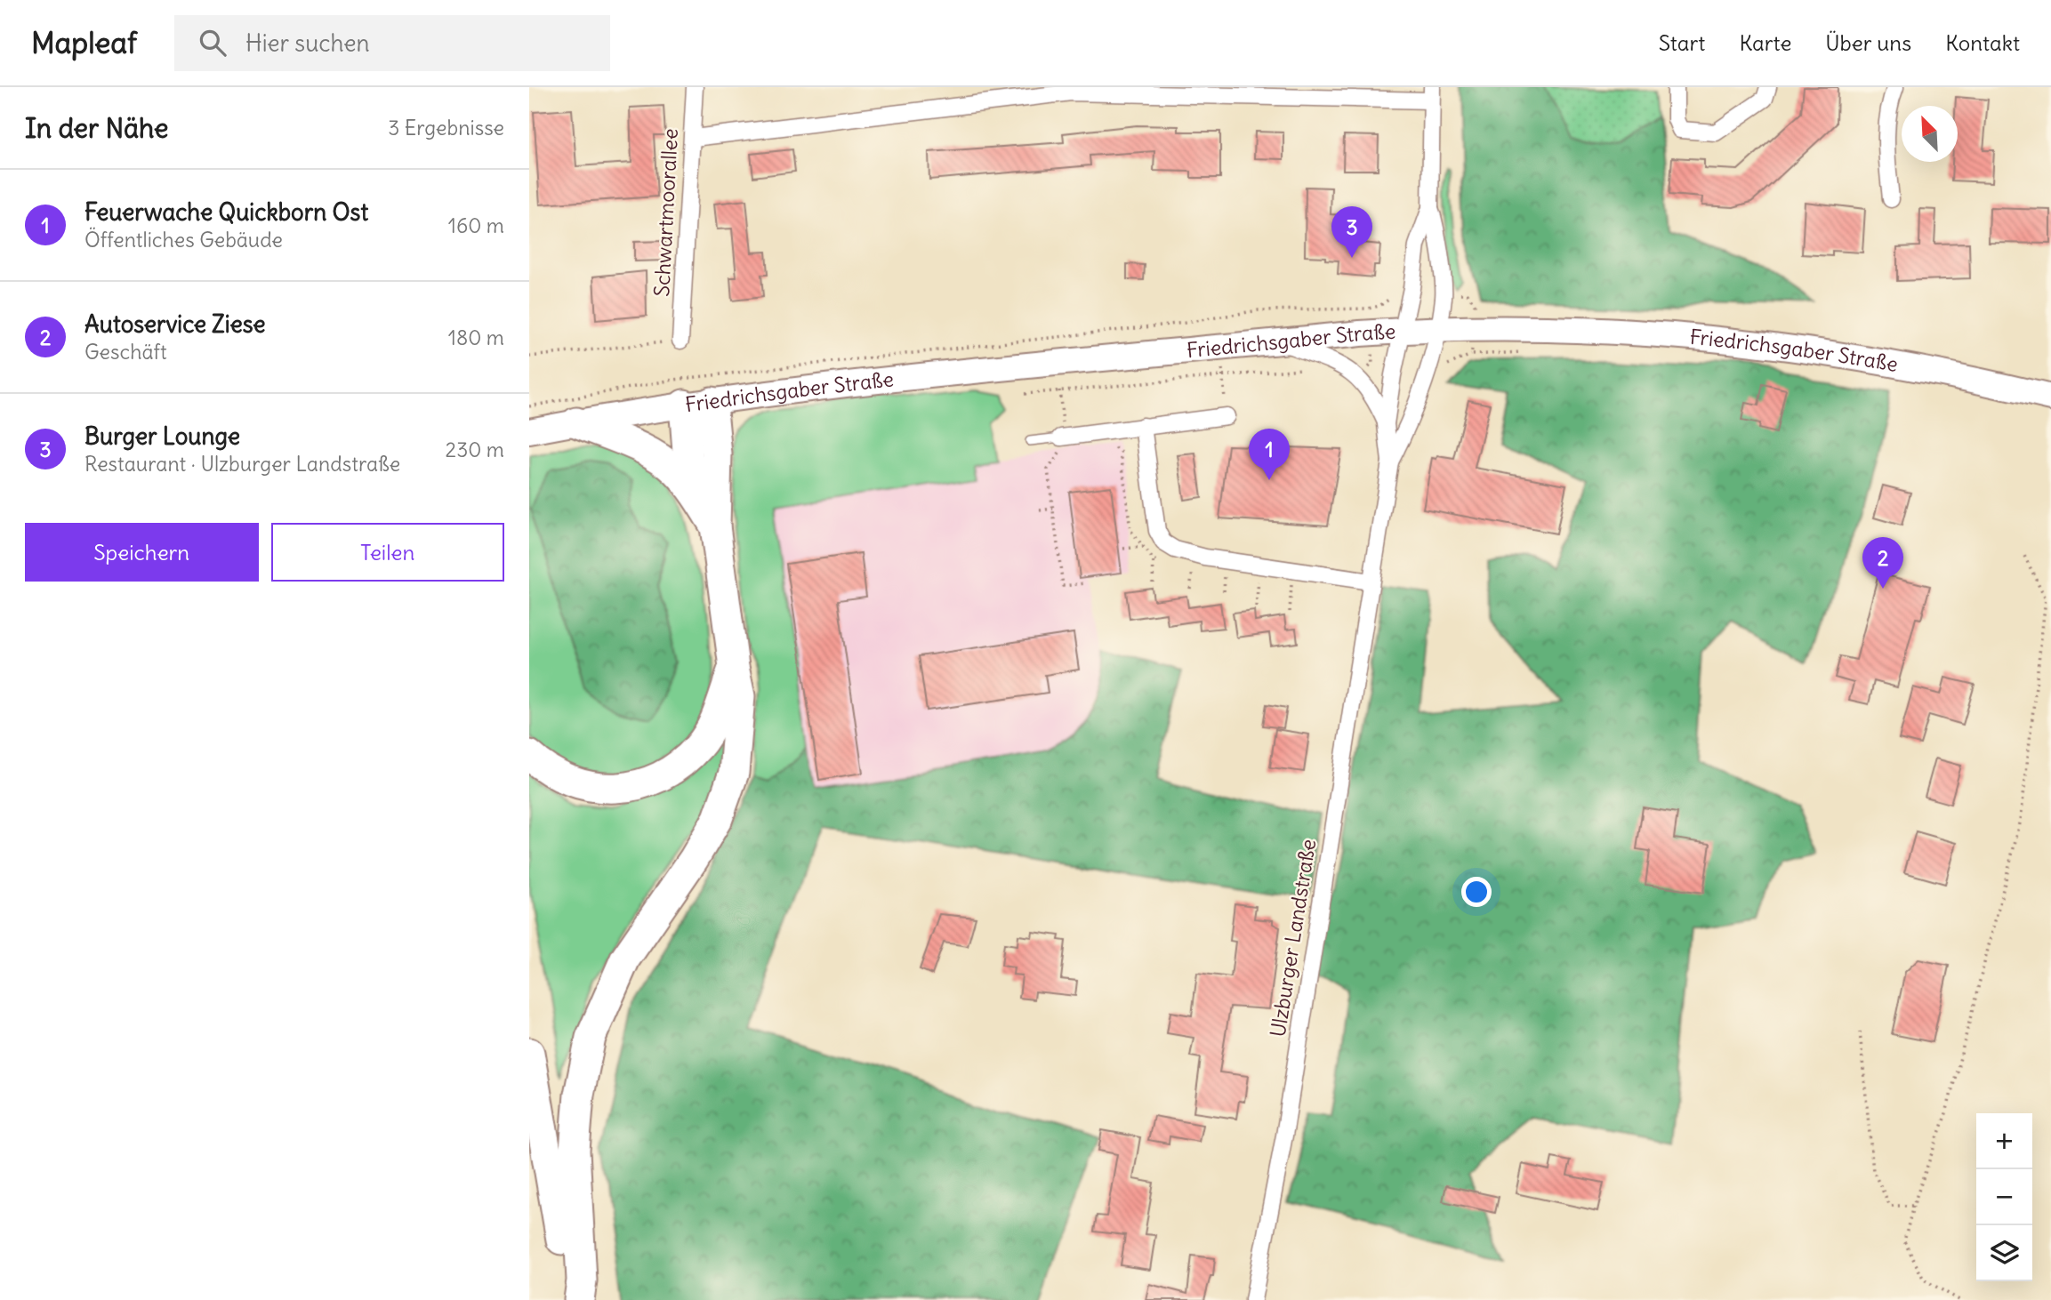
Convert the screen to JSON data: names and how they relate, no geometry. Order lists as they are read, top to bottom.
{
  "streets": {
    "main road": ["Friedrichsgaber Straße"],
    "street": ["Schwartmoorallee", "Ulzburger Landstraße"]
  },
  "crossings": [
    ["Friedrichsgaber Straße", "Ulzburger Landstraße"]
  ],
  "north": "top left",
  "page": {
    "header": "Mapleaf",
    "search": "Hier suchen",
    "nav": [
      "Start",
      "Karte",
      "Über uns",
      "Kontakt"
    ],
    "heading": ["In der Nähe", "3 Ergebnisse"],
    "list": [
      {
        "mark": "1",
        "name": "Feuerwache Quickborn Ost",
        "note": "Öffentliches Gebäude",
        "value": "160 m"
      },
      {
        "mark": "2",
        "name": "Autoservice Ziese",
        "note": "Geschäft",
        "value": "180 m"
      },
      {
        "mark": "3",
        "name": "Burger Lounge",
        "note": "Restaurant · Ulzburger Landstraße",
        "value": "230 m"
      }
    ],
    "pins": ["3", "1", "2"],
    "buttons": ["Speichern", "Teilen"],
    "map_buttons": ["+", "−"]
  }
}
